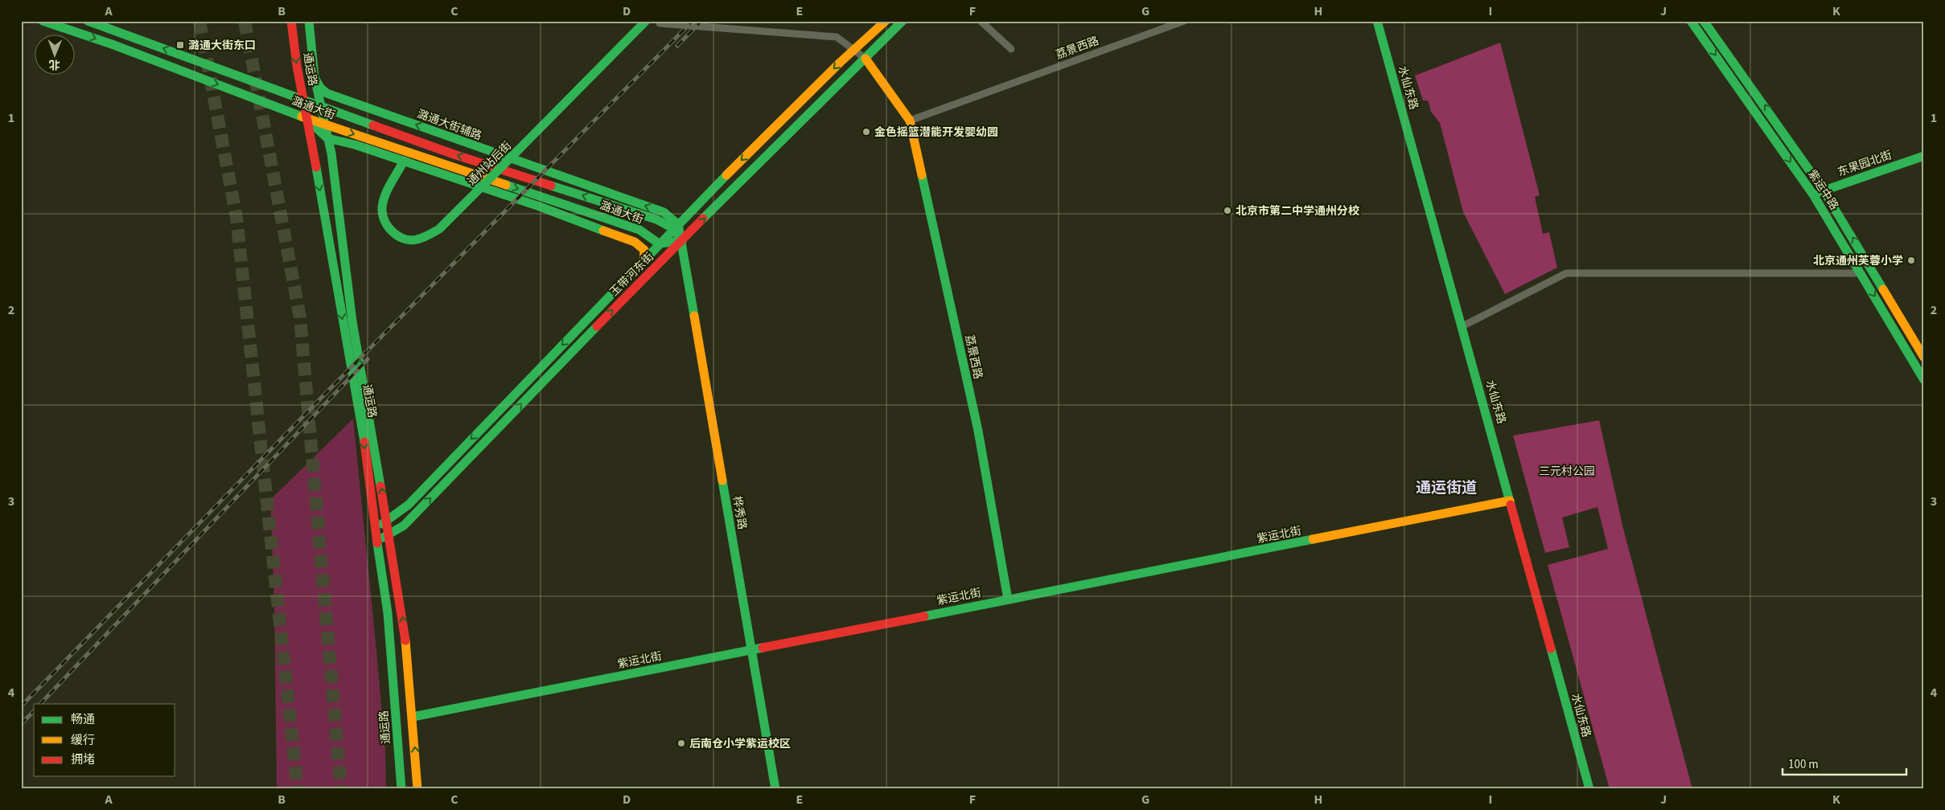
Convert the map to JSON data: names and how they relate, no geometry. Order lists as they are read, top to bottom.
{
  "streets": {
    "main road": [
      "荔景西路",
      "通运路",
      "水仙东路",
      "潞通大街",
      "潞通大街辅路",
      "通州站后街",
      "东果园北街",
      "紫运中路",
      "玉带河东街",
      "桦秀路",
      "紫运北街"
    ]
  },
  "crossings": [
    ["荔景西路", "玉带河东街"],
    ["荔景西路", "紫运北街"],
    ["通运路", "潞通大街"],
    ["通运路", "潞通大街辅路"],
    ["通运路", "玉带河东街"],
    ["通运路", "紫运北街"],
    ["水仙东路", "紫运北街"],
    ["潞通大街", "潞通大街辅路"],
    ["潞通大街", "玉带河东街"],
    ["潞通大街辅路", "玉带河东街"],
    ["东果园北街", "紫运中路"],
    ["玉带河东街", "桦秀路"],
    ["桦秀路", "紫运北街"]
  ],
  "districts": ["通运街道"],
  "parks": ["三元村公园"],
  "places": {
    "transit": ["潞通大街东口"],
    "other": [
      "金色摇篮潜能开发婴幼园",
      "北京市第二中学通州分校",
      "北京通州芙蓉小学",
      "后南仓小学紫运校区"
    ]
  },
  "legend": ["畅通", "缓行", "拥堵"],
  "scale_bar": "100 m",
  "north": "bottom",
  "grid": {
    "columns": [
      "A",
      "B",
      "C",
      "D",
      "E",
      "F",
      "G",
      "H",
      "I",
      "J",
      "K"
    ],
    "rows": [
      "1",
      "2",
      "3",
      "4"
    ]
  }
}
